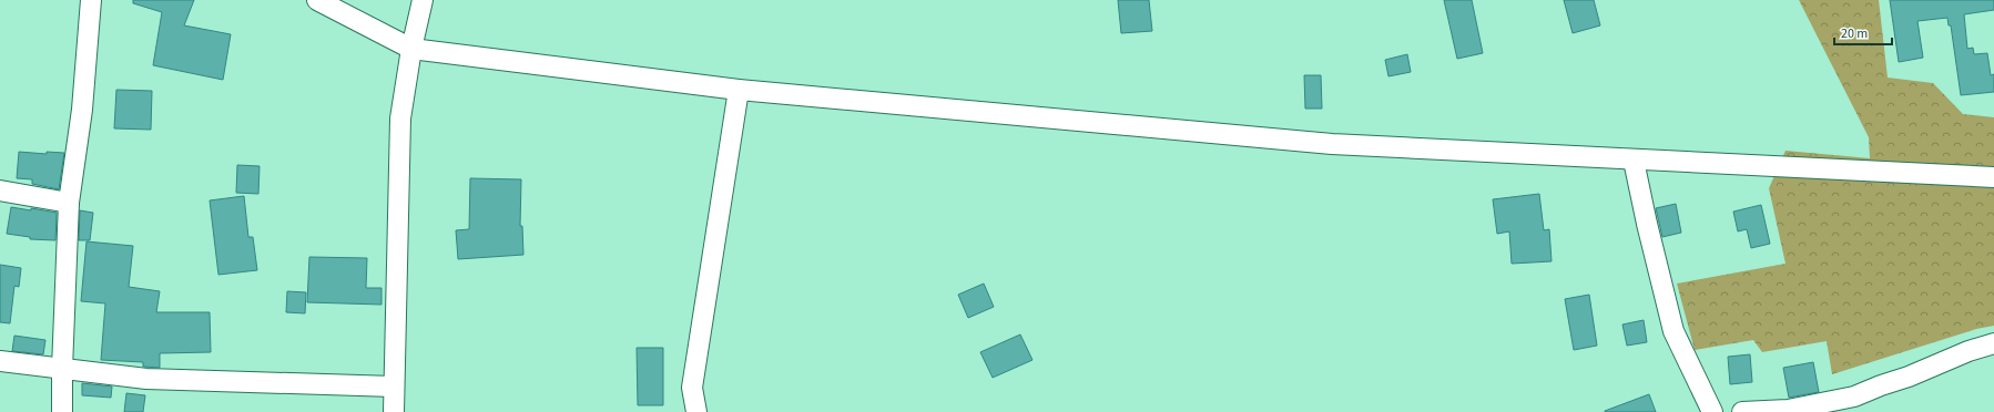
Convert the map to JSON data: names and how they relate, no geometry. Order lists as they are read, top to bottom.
{
  "scale_bar": "20 m"
}
